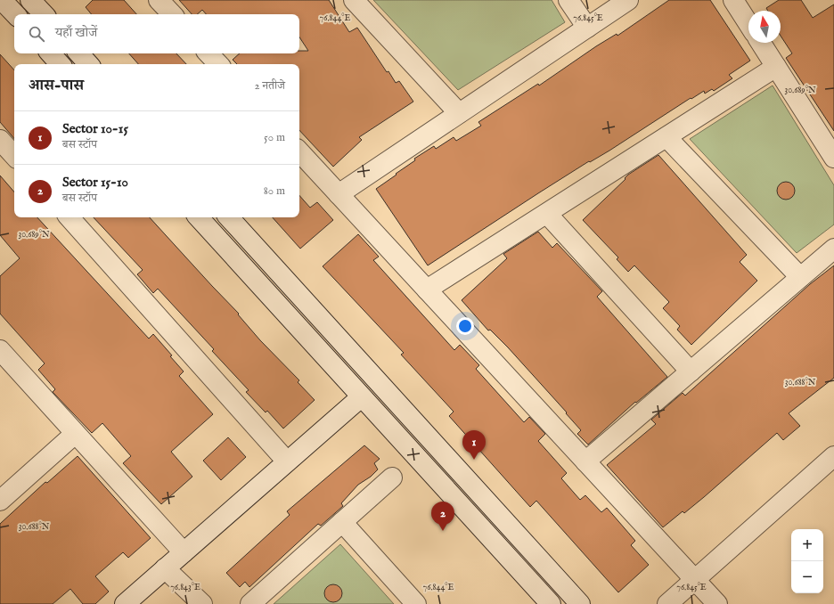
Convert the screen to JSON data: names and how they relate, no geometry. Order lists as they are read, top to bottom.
{
  "north": "top",
  "page": {
    "search": "यहाँ खोजें",
    "heading": ["आस-पास", "2 नतीजे"],
    "list": [
      {
        "mark": "1",
        "name": "Sector 10-15",
        "note": "बस स्टॉप",
        "value": "50 m"
      },
      {
        "mark": "2",
        "name": "Sector 15-10",
        "note": "बस स्टॉप",
        "value": "80 m"
      }
    ],
    "pins": ["1", "2"],
    "map_buttons": ["+", "−"]
  },
  "coordinates": [
    "76.844°E",
    "76.845°E",
    "30.689°N",
    "30.688°N",
    "76.843°E"
  ]
}
